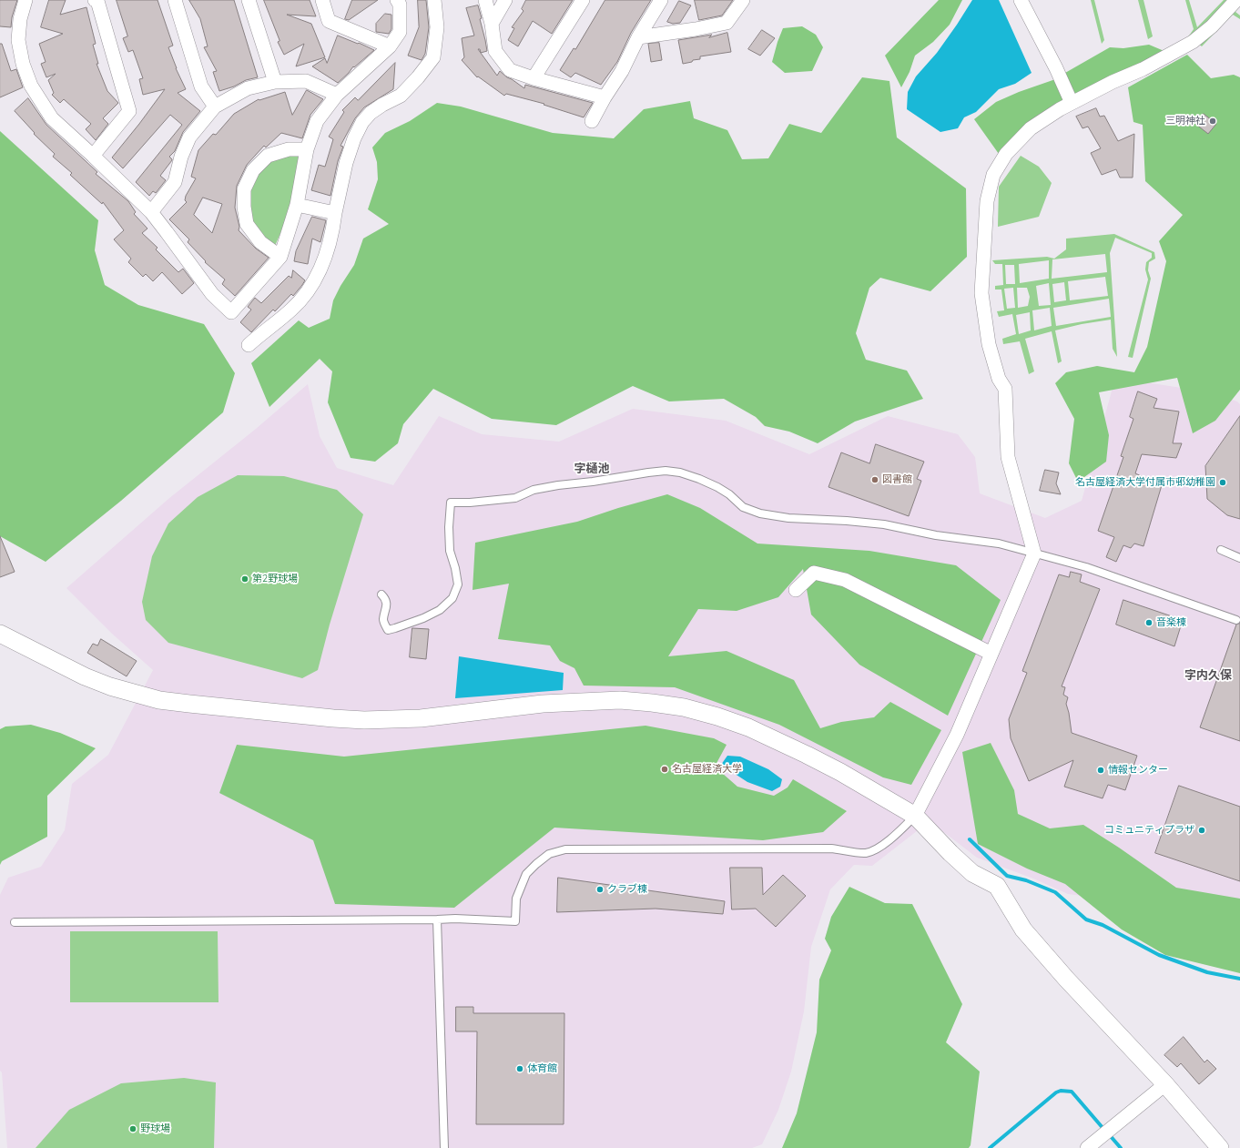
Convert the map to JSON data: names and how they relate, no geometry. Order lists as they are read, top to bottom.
{
  "districts": ["字樋池", "字内久保"],
  "places": [
    "三明神社",
    "図書館",
    "名古屋経済大学付属市邨幼稚園",
    "第2野球場",
    "音楽棟",
    "名古屋経済大学",
    "情報センター",
    "コミュニティプラザ",
    "クラブ棟",
    "体育館",
    "野球場"
  ]
}
